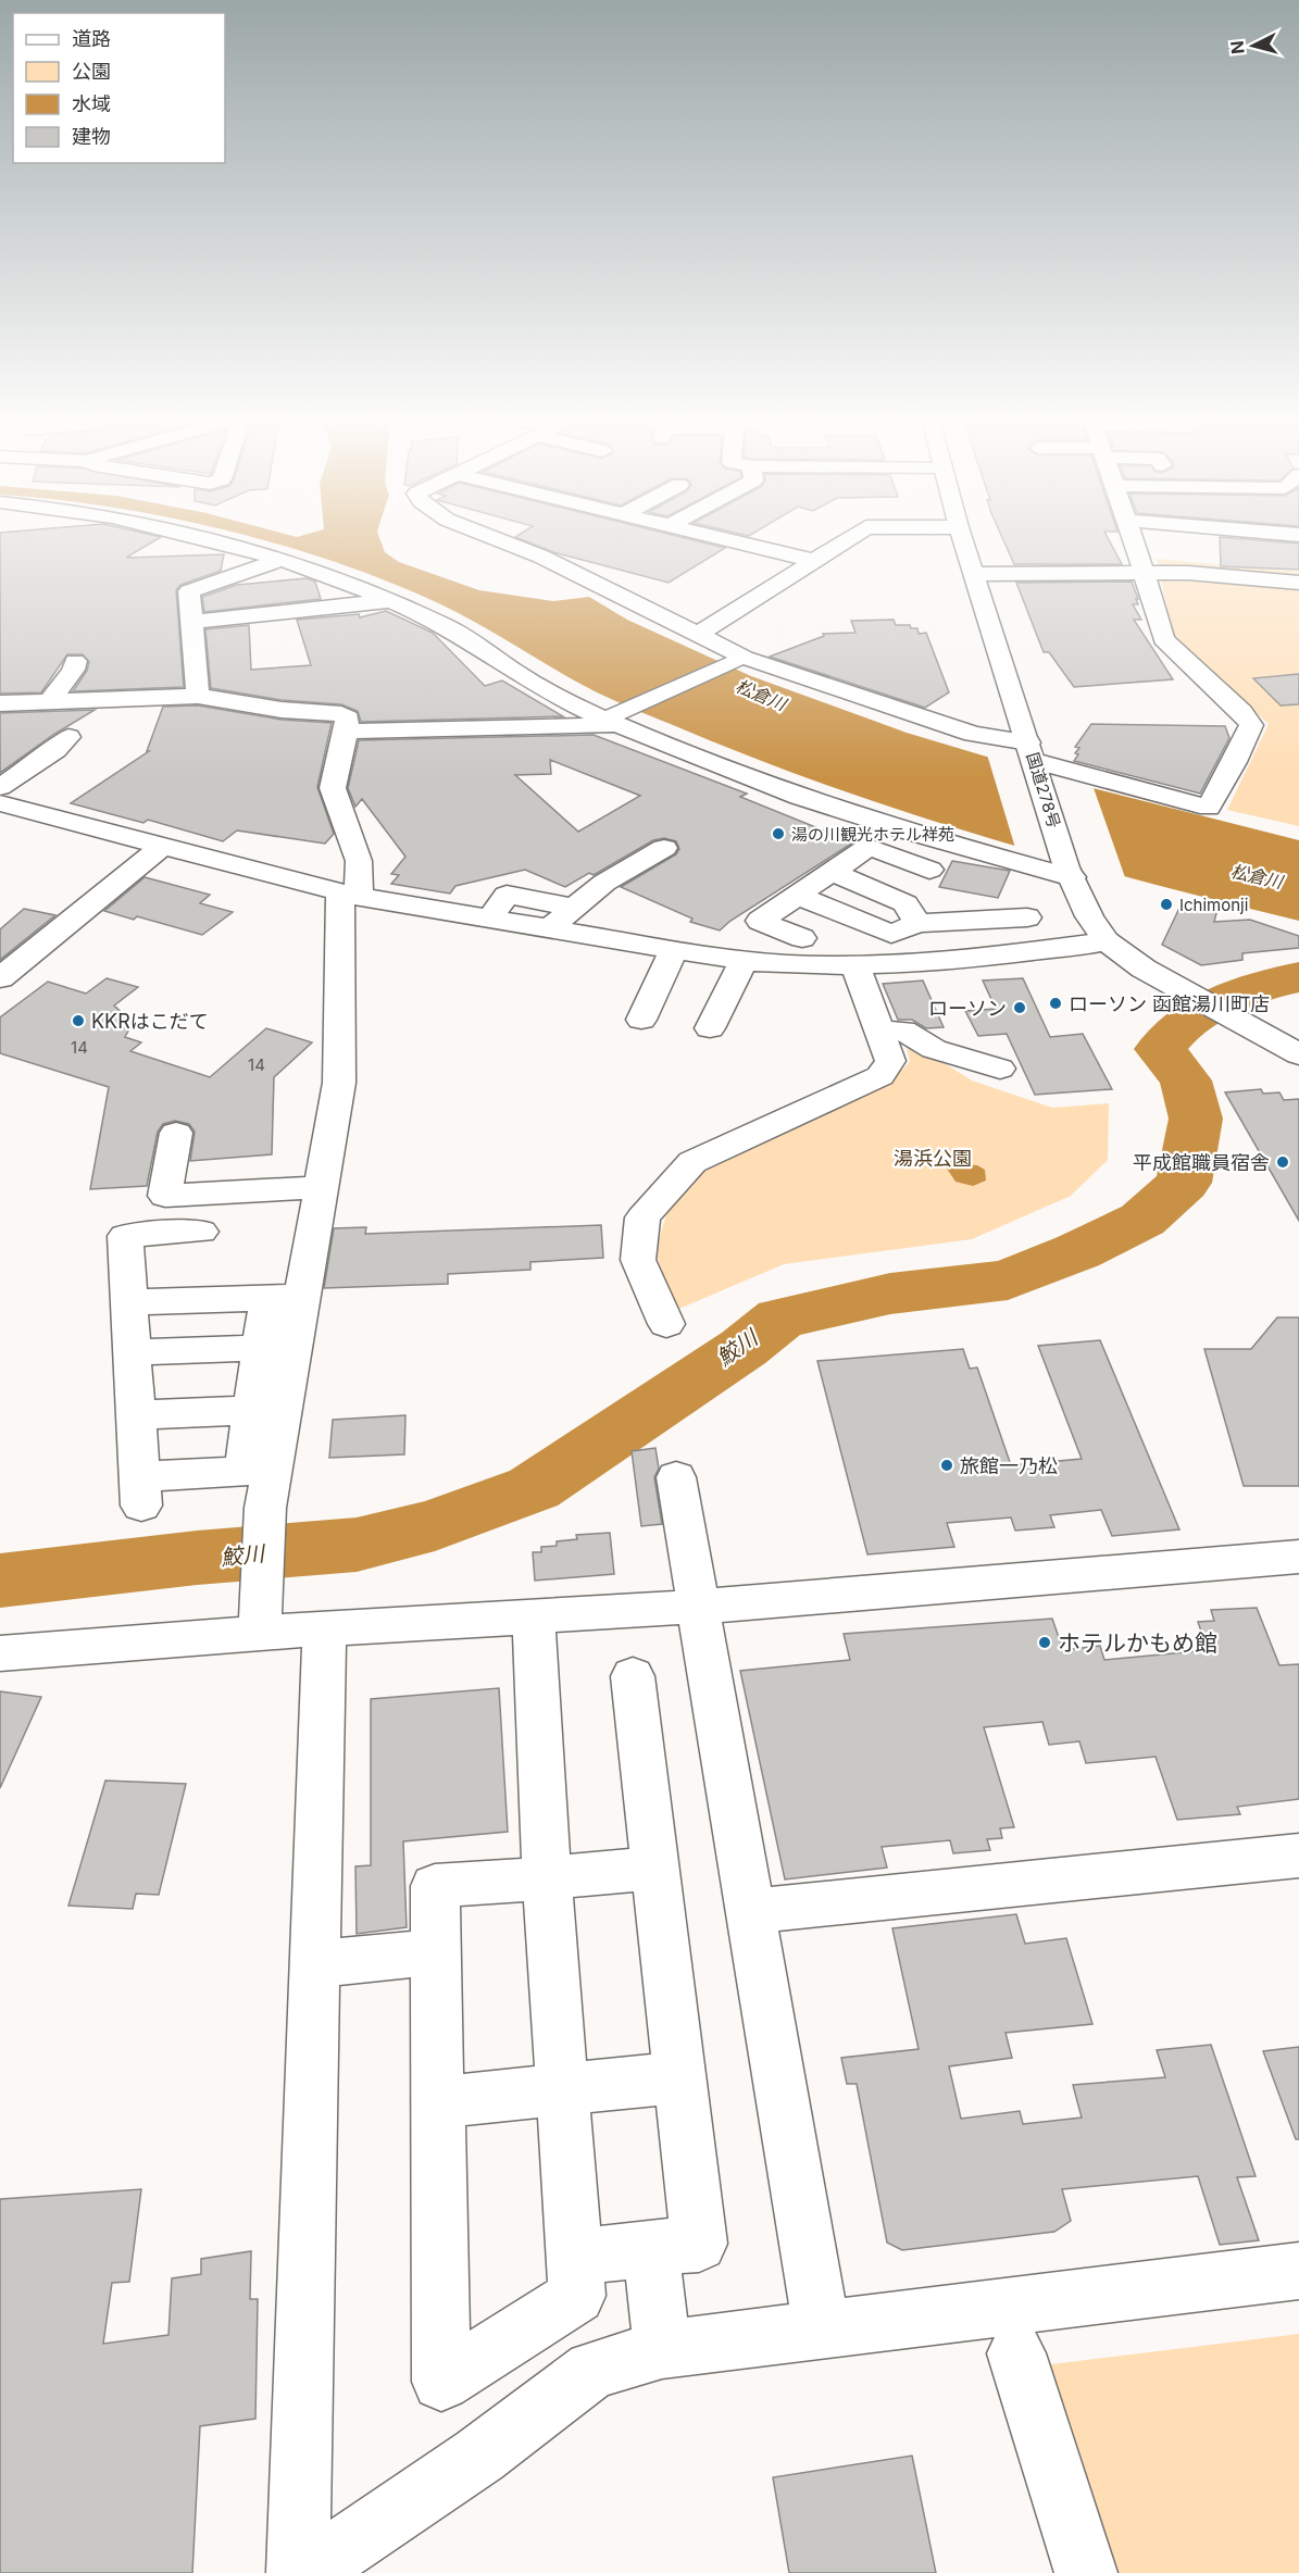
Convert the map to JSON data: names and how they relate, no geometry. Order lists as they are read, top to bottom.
{
  "streets": {
    "main road": ["国道278号"]
  },
  "water": ["松倉川", "鮫川"],
  "parks": ["湯浜公園"],
  "places": [
    "湯の川観光ホテル祥苑",
    "Ichimonji",
    "ローソン 函館湯川町店",
    "ローソン",
    "KKRはこだて",
    "平成館職員宿舎",
    "旅館一乃松",
    "ホテルかもめ館"
  ],
  "house_numbers": ["14", "14"],
  "legend": [
    "道路",
    "公園",
    "水域",
    "建物"
  ],
  "north": "left"
}
